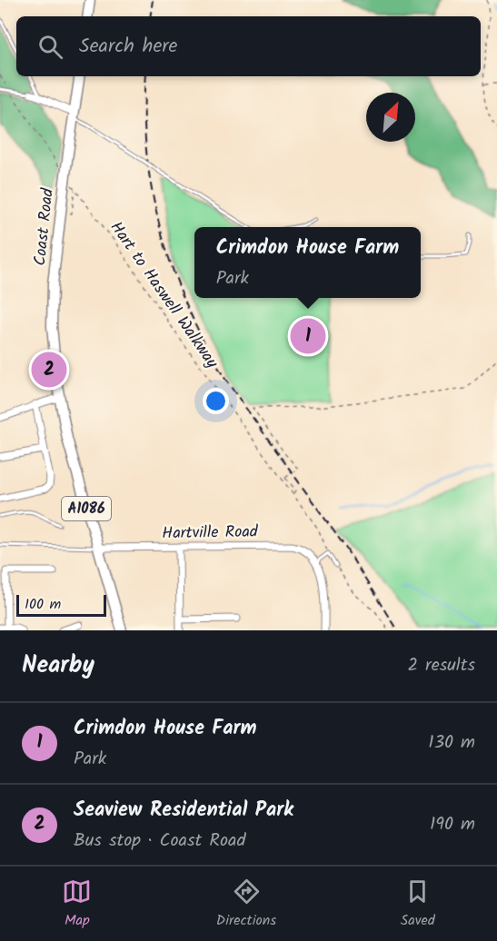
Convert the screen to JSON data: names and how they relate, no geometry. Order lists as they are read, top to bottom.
{
  "streets": {
    "main road": ["Coast Road", "A1086"],
    "street": ["Hartville Road"],
    "path": ["Hart to Haswell Walkway"]
  },
  "crossings": [
    ["Coast Road", "A1086"],
    ["A1086", "Hartville Road"]
  ],
  "scale_bar": "100 m",
  "north": "top right",
  "page": {
    "search": "Search here",
    "popup": ["Crimdon House Farm", "Park"],
    "pins": ["1", "2"],
    "scale": "100 m",
    "heading": ["Nearby", "2 results"],
    "list": [
      {
        "mark": "1",
        "name": "Crimdon House Farm",
        "note": "Park",
        "value": "130 m"
      },
      {
        "mark": "2",
        "name": "Seaview Residential Park",
        "note": "Bus stop · Coast Road",
        "value": "190 m"
      }
    ],
    "nav": ["Map", "Directions", "Saved"]
  }
}
